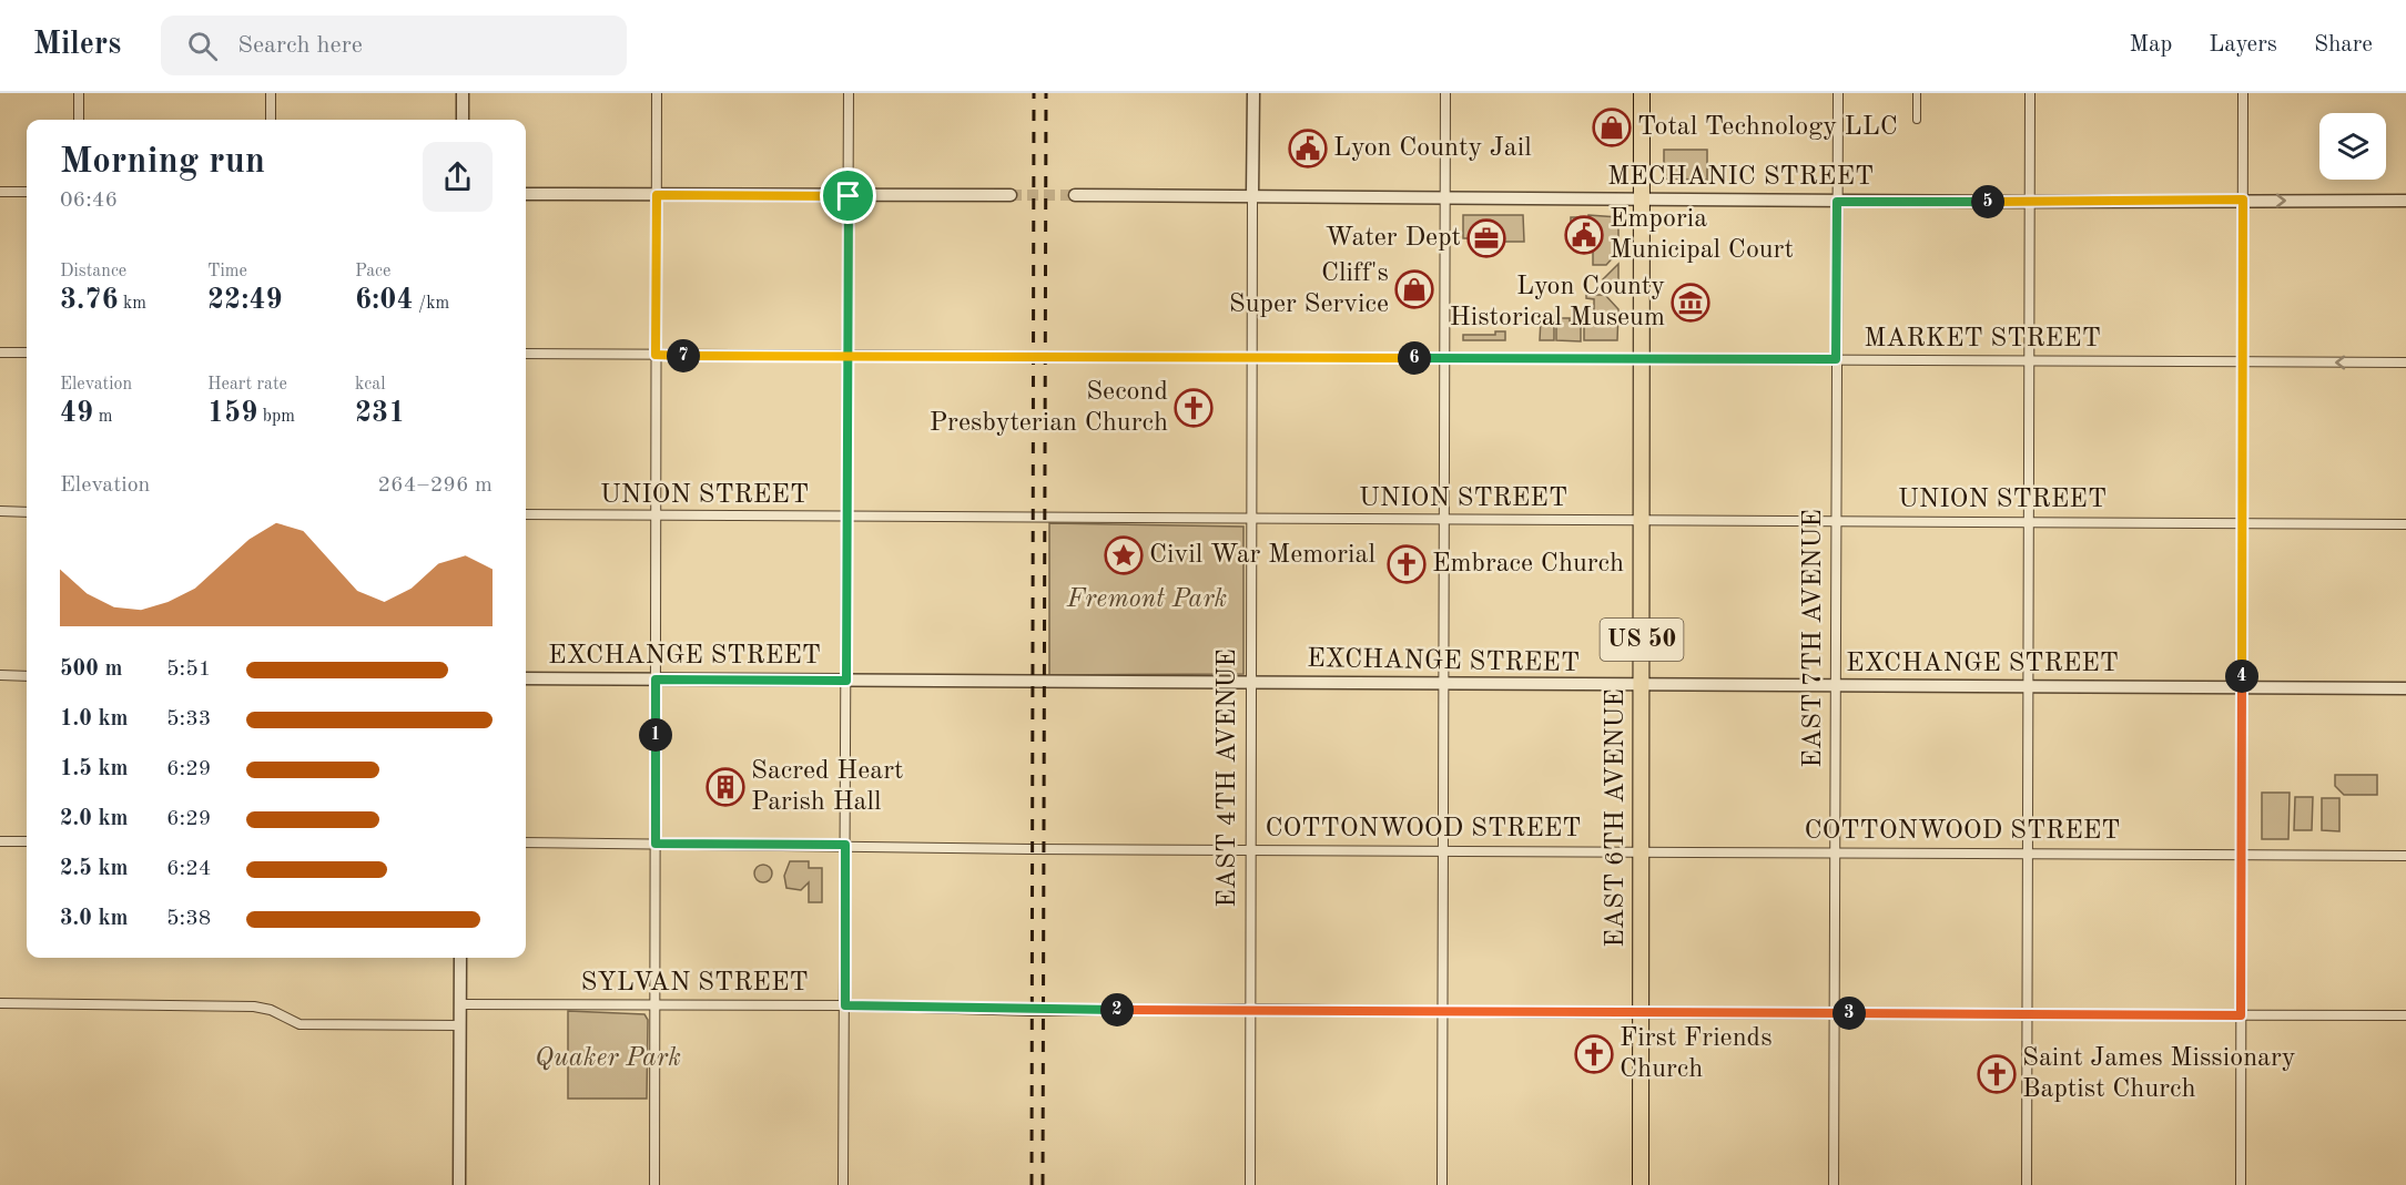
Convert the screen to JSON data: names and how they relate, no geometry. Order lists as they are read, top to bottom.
{
  "streets": {
    "main road": ["US 50", "EAST 6TH AVENUE"],
    "street": [
      "MECHANIC STREET",
      "MARKET STREET",
      "UNION STREET",
      "EAST 7TH AVENUE",
      "EXCHANGE STREET",
      "EAST 4TH AVENUE",
      "COTTONWOOD STREET",
      "SYLVAN STREET"
    ]
  },
  "crossings": [
    ["MECHANIC STREET", "EAST 7TH AVENUE"],
    ["MECHANIC STREET", "EAST 4TH AVENUE"],
    ["MECHANIC STREET", "EAST 6TH AVENUE"],
    ["MARKET STREET", "EAST 7TH AVENUE"],
    ["MARKET STREET", "EAST 4TH AVENUE"],
    ["MARKET STREET", "EAST 6TH AVENUE"],
    ["UNION STREET", "EAST 7TH AVENUE"],
    ["UNION STREET", "EAST 4TH AVENUE"],
    ["UNION STREET", "EAST 6TH AVENUE"],
    ["EAST 7TH AVENUE", "EXCHANGE STREET"],
    ["EAST 7TH AVENUE", "COTTONWOOD STREET"],
    ["EAST 7TH AVENUE", "SYLVAN STREET"],
    ["EXCHANGE STREET", "EAST 4TH AVENUE"],
    ["EXCHANGE STREET", "EAST 6TH AVENUE"],
    ["EAST 4TH AVENUE", "COTTONWOOD STREET"],
    ["EAST 4TH AVENUE", "SYLVAN STREET"],
    ["EAST 6TH AVENUE", "COTTONWOOD STREET"],
    ["EAST 6TH AVENUE", "SYLVAN STREET"]
  ],
  "parks": ["Fremont Park", "Quaker Park"],
  "places": {
    "shop": ["Total Technology LLC", "Cliff's Super Service"],
    "public building": ["Lyon County Jail", "Emporia Municipal Court"],
    "office": ["Water Dept"],
    "museum": ["Lyon County Historical Museum"],
    "church": [
      "Second Presbyterian Church",
      "Embrace Church",
      "First Friends Church",
      "Saint James Missionary Baptist Church"
    ],
    "place": ["Civil War Memorial"],
    "building": ["Sacred Heart Parish Hall"]
  },
  "page": {
    "header": "Milers",
    "search": "Search here",
    "nav": ["Map", "Layers", "Share"],
    "heading": ["Morning run", "06:46"],
    "pins": [
      "5",
      "7",
      "6",
      "4",
      "1",
      "2",
      "3"
    ],
    "stats": [
      ["Distance", "3.76 km"],
      ["Time", "22:49"],
      ["Pace", "6:04 /km"],
      ["Elevation", "49 m"],
      ["Heart rate", "159 bpm"],
      ["kcal", "231"]
    ],
    "chart": ["Elevation", "264–296 m"],
    "list": [
      {
        "name": "500 m",
        "note": "5:51"
      },
      {
        "name": "1.0 km",
        "note": "5:33"
      },
      {
        "name": "1.5 km",
        "note": "6:29"
      },
      {
        "name": "2.0 km",
        "note": "6:29"
      },
      {
        "name": "2.5 km",
        "note": "6:24"
      },
      {
        "name": "3.0 km",
        "note": "5:38"
      }
    ]
  }
}
